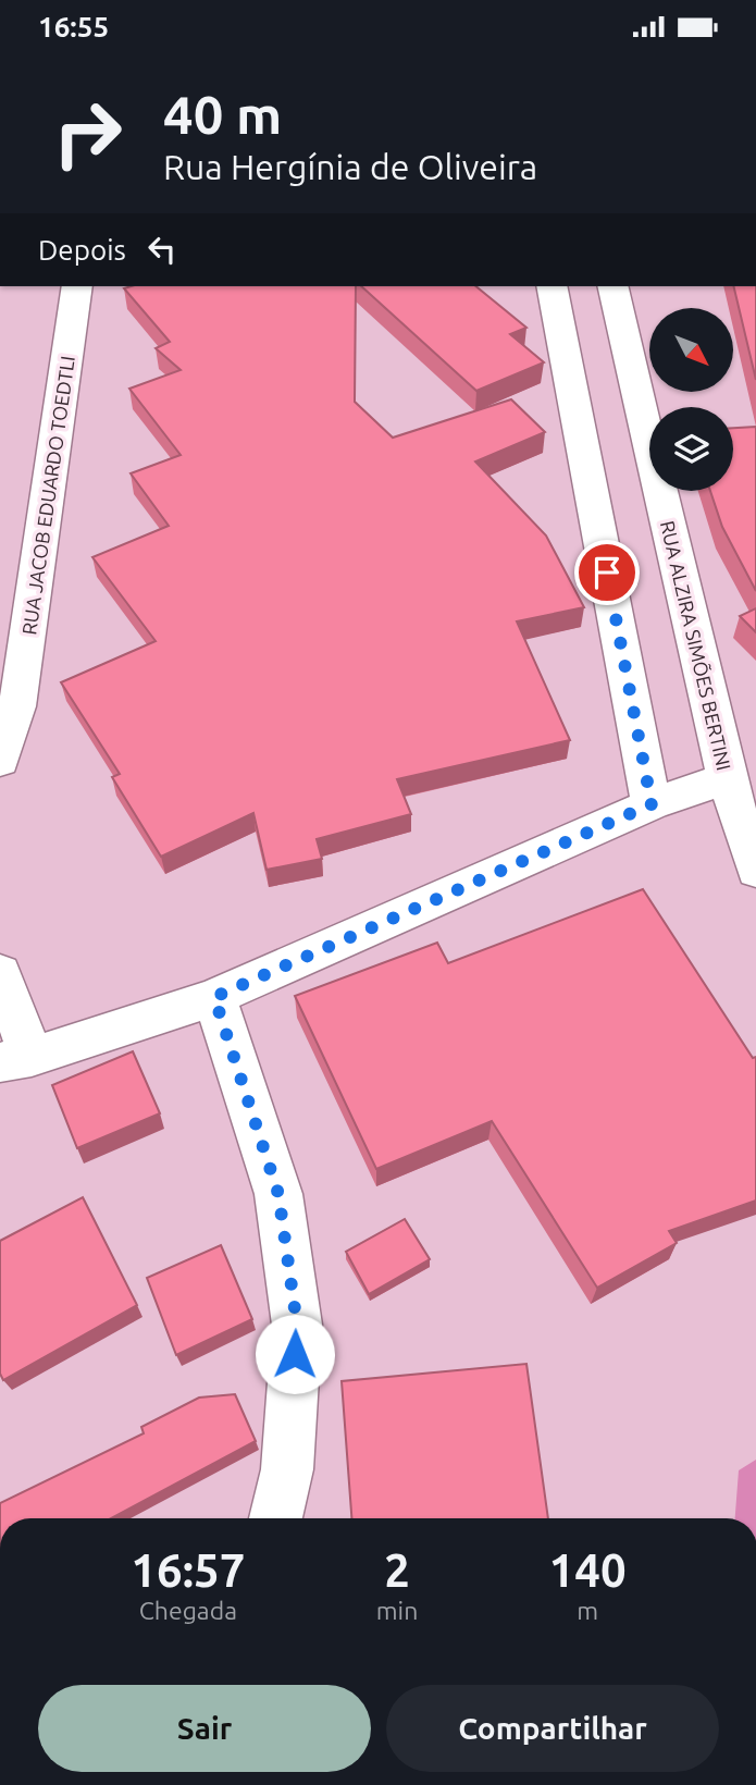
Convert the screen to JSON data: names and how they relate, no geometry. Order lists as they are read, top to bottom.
{
  "streets": {
    "street": ["RUA JACOB EDUARDO TOEDTLI", "RUA ALZIRA SIMÕES BERTINI"]
  },
  "north": "bottom right",
  "page": {
    "status": "16:55",
    "turn": ["40 m", "Rua Hergínia de Oliveira"],
    "then": "Depois",
    "eta": [
      "16:57",
      "Chegada",
      "2",
      "min",
      "140",
      "m"
    ],
    "buttons": ["Sair", "Compartilhar"]
  }
}
